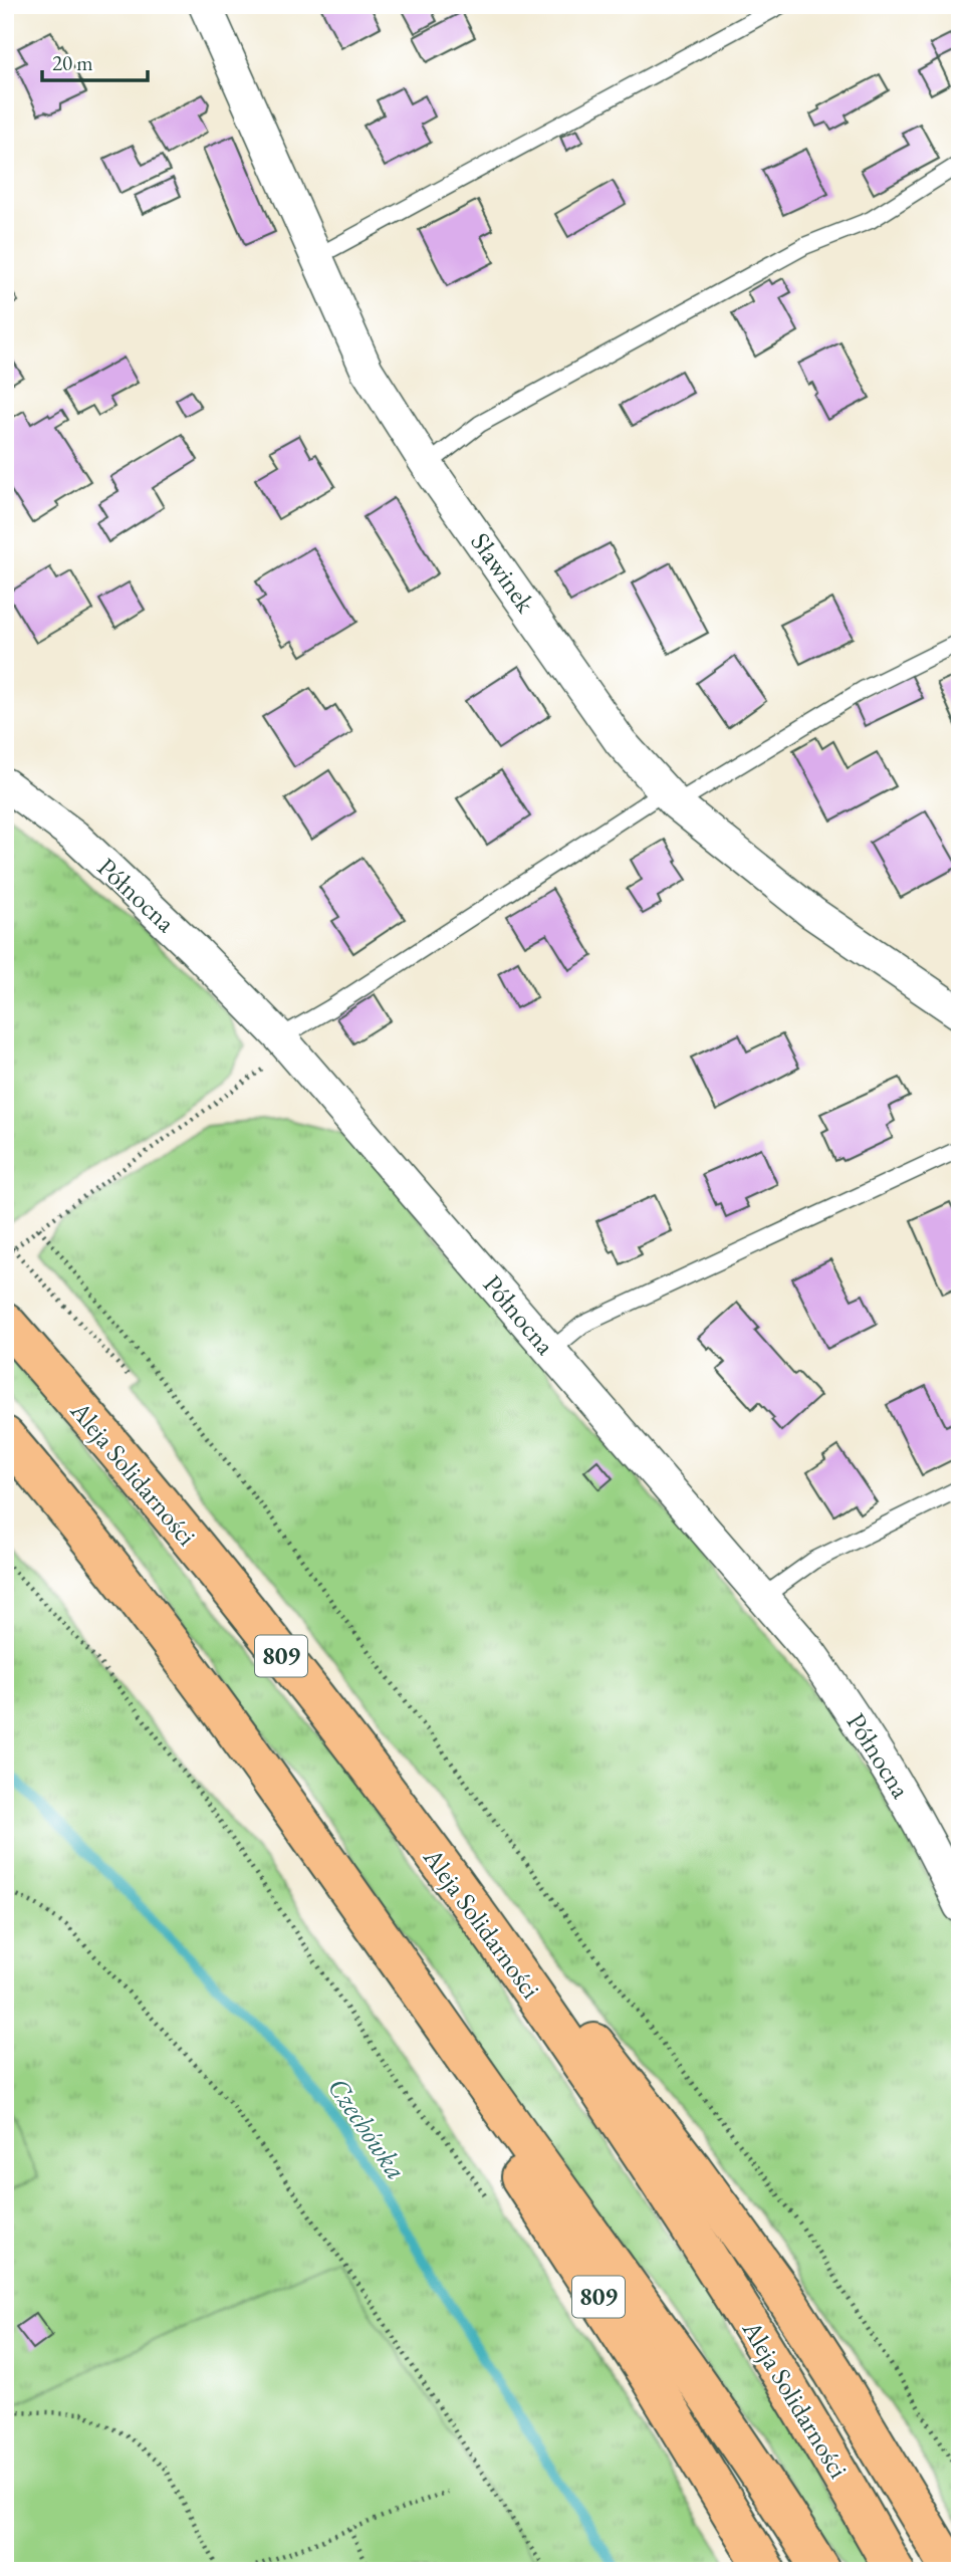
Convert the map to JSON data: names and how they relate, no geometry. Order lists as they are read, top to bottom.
{
  "streets": {
    "main road": ["Aleja Solidarności", "809"],
    "street": ["Sławinek", "Północna"]
  },
  "crossings": [
    ["Aleja Solidarności", "809"]
  ],
  "water": ["Czechówka"],
  "scale_bar": "20 m"
}
